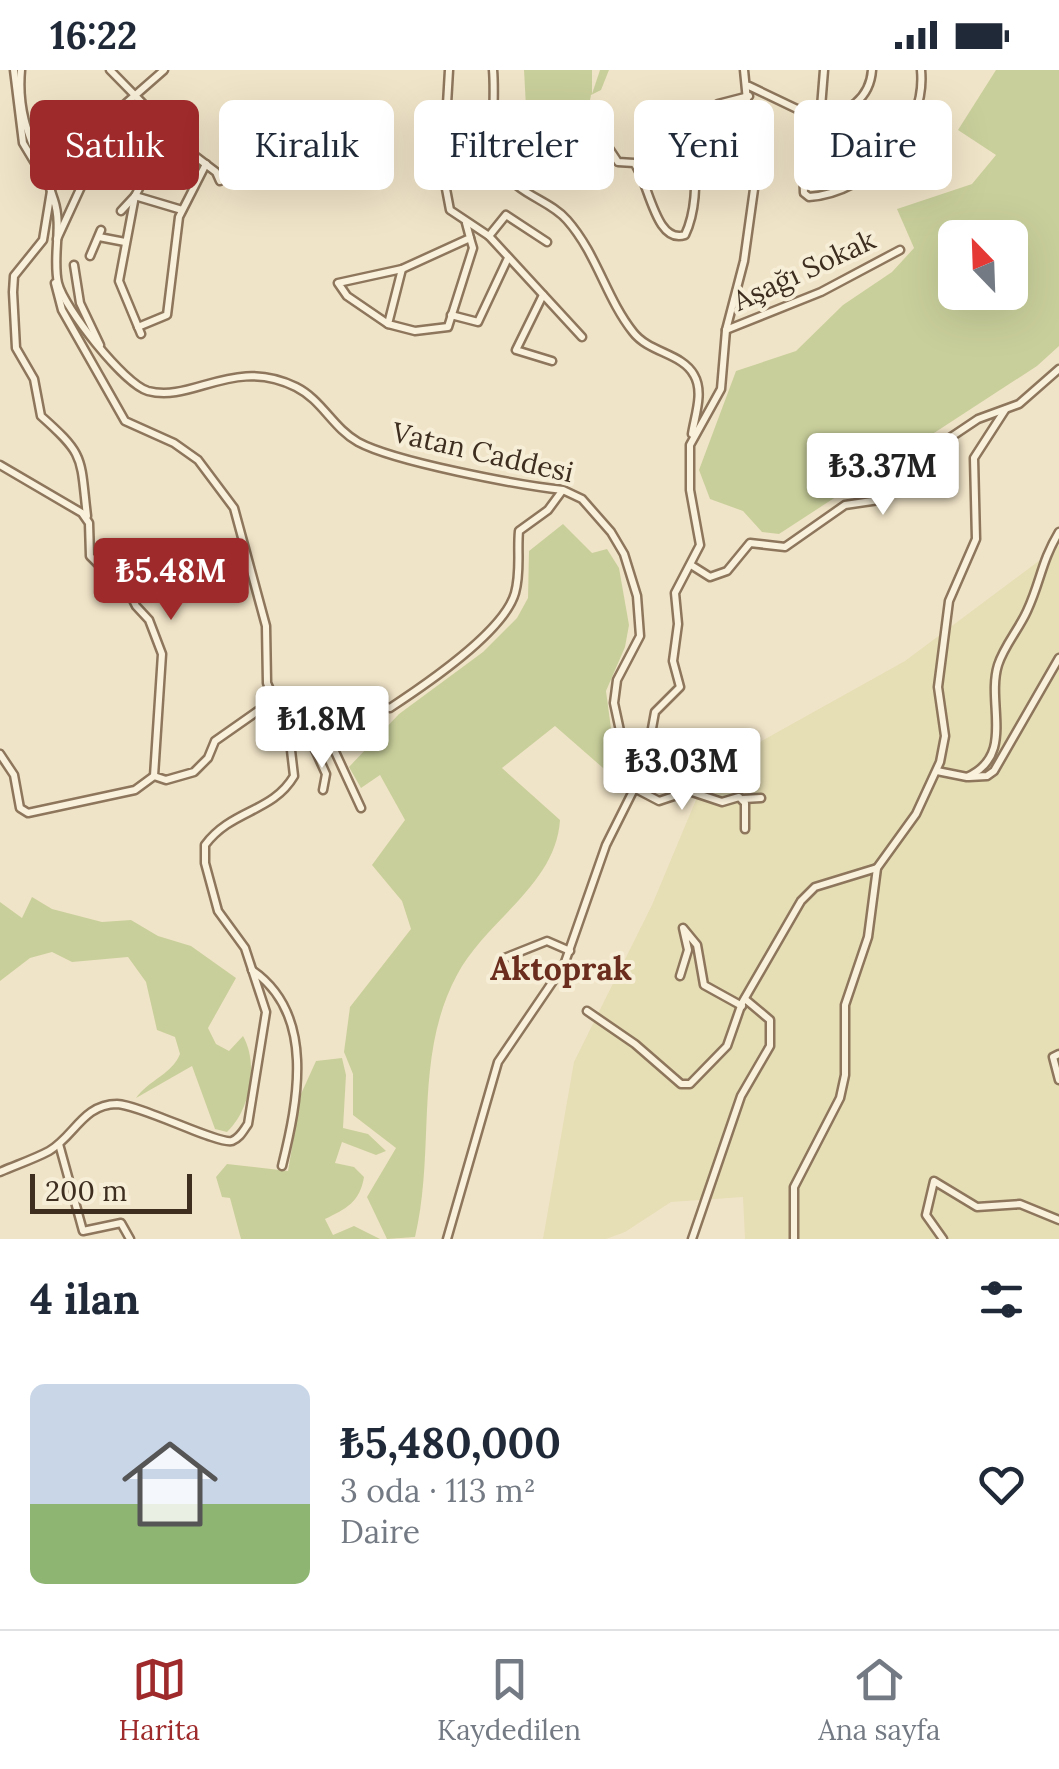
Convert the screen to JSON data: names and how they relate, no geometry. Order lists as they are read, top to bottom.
{
  "streets": {
    "street": ["Aşağı Sokak", "Vatan Caddesi"]
  },
  "crossings": [
    ["Aşağı Sokak", "Vatan Caddesi"]
  ],
  "districts": ["Aktoprak"],
  "scale_bar": "200 m",
  "north": "top left",
  "page": {
    "status": "16:22",
    "chip": [
      "Satılık",
      "Kiralık",
      "Filtreler",
      "Yeni",
      "Daire"
    ],
    "price": [
      "₺3.37M",
      "₺5.48M",
      "₺1.8M",
      "₺3.03M"
    ],
    "scale": "200 m",
    "heading": "4 ilan",
    "list": [
      {
        "name": "₺5,480,000",
        "note": "3 oda · 113 m² · Daire"
      }
    ],
    "tabs": ["Harita", "Kaydedilen", "Ana sayfa"]
  }
}
